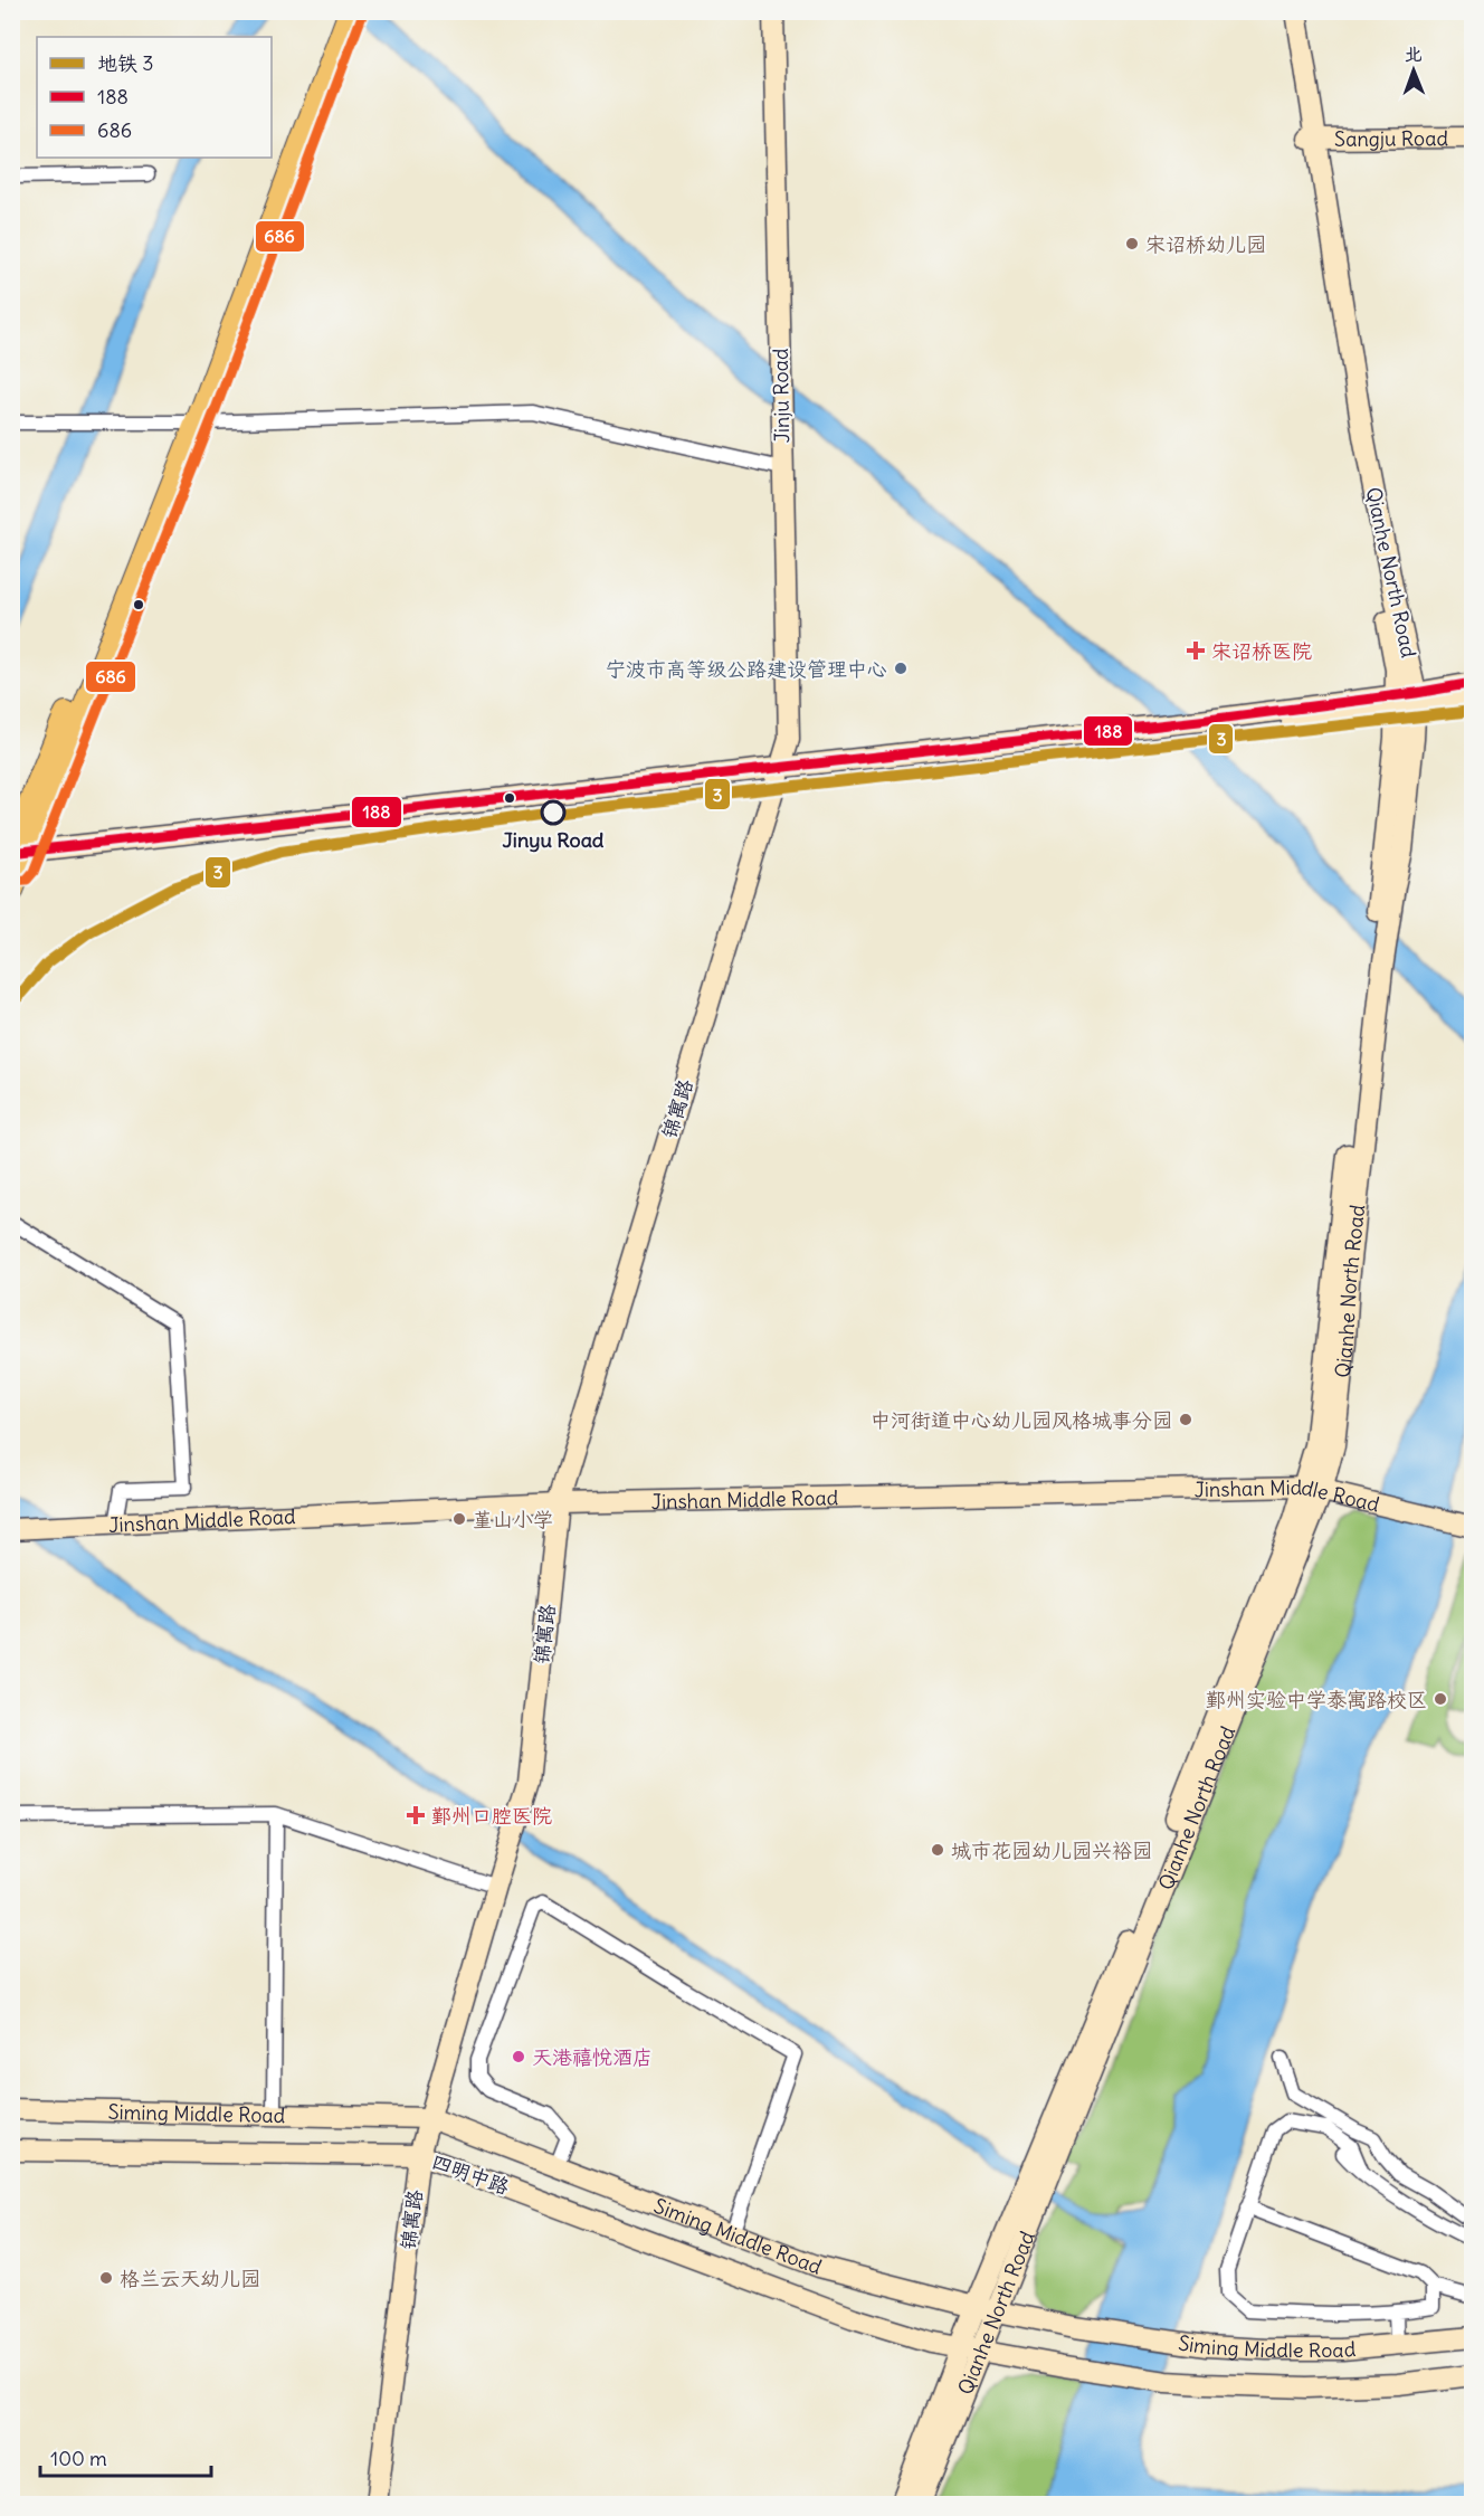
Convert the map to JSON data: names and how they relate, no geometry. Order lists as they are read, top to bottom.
{
  "streets": {
    "main road": [
      "Sangju Road",
      "Jinju Road",
      "Qianhe North Road",
      "锦寓路",
      "Jinshan Middle Road",
      "Siming Middle Road",
      "四明中路"
    ]
  },
  "crossings": [
    ["Sangju Road", "Qianhe North Road"],
    ["Jinju Road", "锦寓路"],
    ["Qianhe North Road", "Jinshan Middle Road"],
    ["Qianhe North Road", "Siming Middle Road"],
    ["Qianhe North Road", "四明中路"],
    ["锦寓路", "Jinshan Middle Road"],
    ["锦寓路", "Siming Middle Road"],
    ["锦寓路", "四明中路"],
    ["Siming Middle Road", "四明中路"]
  ],
  "places": {
    "other": [
      "宋诏桥幼儿园",
      "宁波市高等级公路建设管理中心",
      "Jinyu Road",
      "中河街道中心幼儿园风格城事分园",
      "堇山小学",
      "鄞州实验中学泰寓路校区",
      "城市花园幼儿园兴裕园",
      "天港禧悦酒店",
      "格兰云天幼儿园"
    ],
    "health": ["宋诏桥医院", "鄞州口腔医院"]
  },
  "lines": ["transit line 686", "transit line 188", "metro line 3"],
  "legend": ["地铁 3", "188", "686"],
  "scale_bar": "100 m",
  "north": "top"
}
